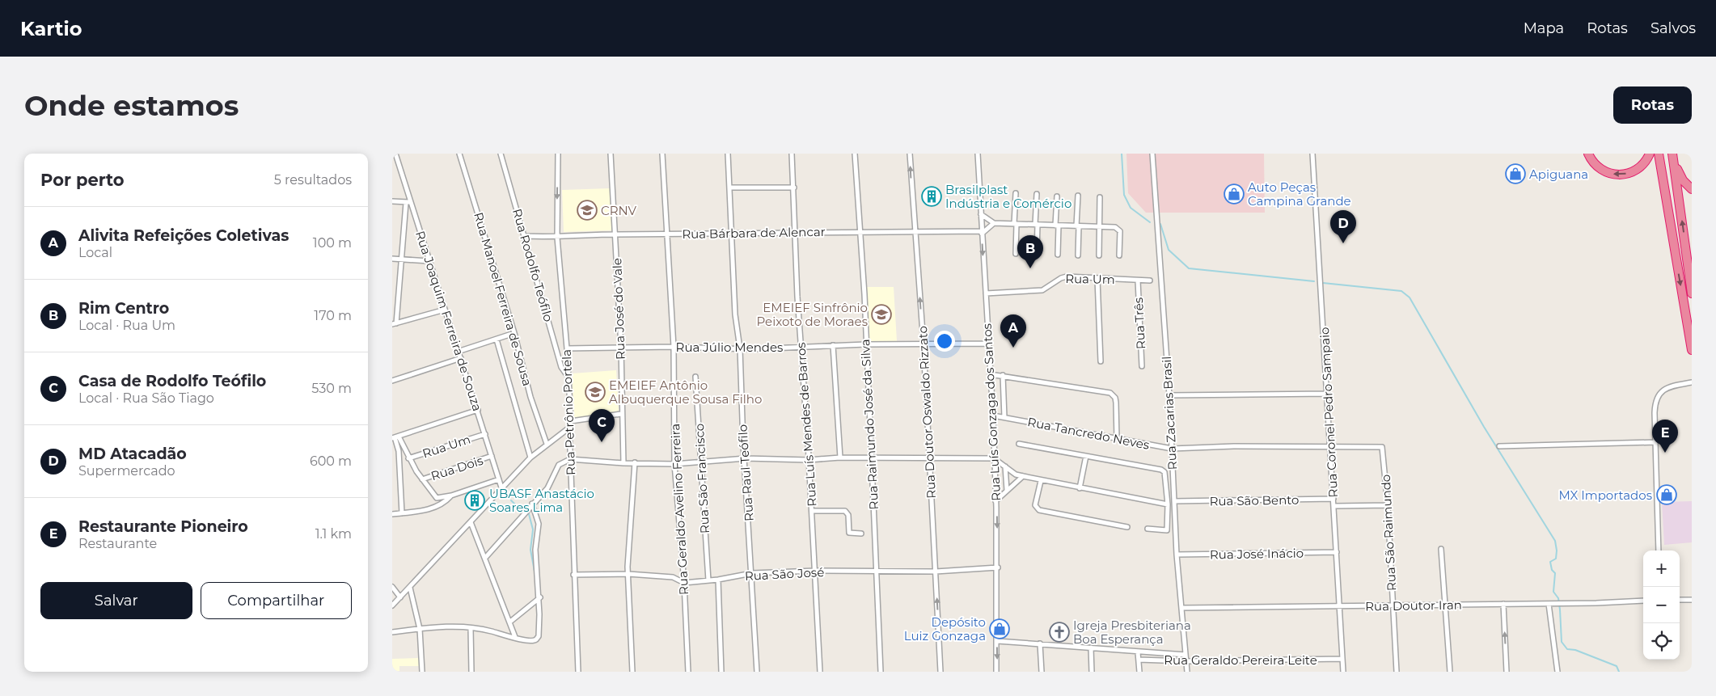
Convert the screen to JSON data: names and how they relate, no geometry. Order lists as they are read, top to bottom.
{
  "streets": {
    "street": [
      "Rua Bárbara de Alencar",
      "Rua Rodolfo Teófilo",
      "Rua Um",
      "Rua Manoel Ferreira de Sousa",
      "Rua José do Vale",
      "Rua Joaquim Ferreira de Souza",
      "Rua Três",
      "Rua Júlio Mendes",
      "Rua Petrônio Portela",
      "Rua Doutor Oswaldo Rizzato",
      "Rua Luís Gonzaga dos Santos",
      "Rua Coronel Pedro Sampaio",
      "Rua Zacarias Brasil",
      "Rua Luís Mendes de Barros",
      "Rua Raimundo José da Silva",
      "Rua Tancredo Neves",
      "Rua Dois",
      "Rua Raul Teófilo",
      "Rua São Francisco",
      "Rua São Bento",
      "Rua Geraldo Avelino Ferreira",
      "Rua São Raimundo",
      "Rua José Inácio",
      "Rua São José",
      "Rua Doutor Iran",
      "Rua Geraldo Pereira Leite"
    ]
  },
  "crossings": [
    ["Rua Bárbara de Alencar", "Rua Rodolfo Teófilo"],
    ["Rua Bárbara de Alencar", "Rua José do Vale"],
    ["Rua Bárbara de Alencar", "Rua Petrônio Portela"],
    ["Rua Bárbara de Alencar", "Rua Doutor Oswaldo Rizzato"],
    ["Rua Bárbara de Alencar", "Rua Luís Gonzaga dos Santos"],
    ["Rua Bárbara de Alencar", "Rua Luís Mendes de Barros"],
    ["Rua Bárbara de Alencar", "Rua Raimundo José da Silva"],
    ["Rua Bárbara de Alencar", "Rua Raul Teófilo"],
    ["Rua Bárbara de Alencar", "Rua Geraldo Avelino Ferreira"],
    ["Rua Rodolfo Teófilo", "Rua Petrônio Portela"],
    ["Rua Um", "Rua Joaquim Ferreira de Souza"],
    ["Rua Um", "Rua Três"],
    ["Rua Um", "Rua Luís Gonzaga dos Santos"],
    ["Rua José do Vale", "Rua Júlio Mendes"],
    ["Rua Joaquim Ferreira de Souza", "Rua Dois"],
    ["Rua Júlio Mendes", "Rua Petrônio Portela"],
    ["Rua Júlio Mendes", "Rua Doutor Oswaldo Rizzato"],
    ["Rua Júlio Mendes", "Rua Luís Gonzaga dos Santos"],
    ["Rua Júlio Mendes", "Rua Luís Mendes de Barros"],
    ["Rua Júlio Mendes", "Rua Raimundo José da Silva"],
    ["Rua Júlio Mendes", "Rua Raul Teófilo"],
    ["Rua Júlio Mendes", "Rua Geraldo Avelino Ferreira"],
    ["Rua Petrônio Portela", "Rua São José"],
    ["Rua Doutor Oswaldo Rizzato", "Rua São José"],
    ["Rua Luís Gonzaga dos Santos", "Rua Tancredo Neves"],
    ["Rua Luís Gonzaga dos Santos", "Rua São José"],
    ["Rua Luís Gonzaga dos Santos", "Rua Geraldo Pereira Leite"],
    ["Rua Coronel Pedro Sampaio", "Rua Tancredo Neves"],
    ["Rua Coronel Pedro Sampaio", "Rua São Bento"],
    ["Rua Coronel Pedro Sampaio", "Rua José Inácio"],
    ["Rua Coronel Pedro Sampaio", "Rua Doutor Iran"],
    ["Rua Coronel Pedro Sampaio", "Rua Geraldo Pereira Leite"],
    ["Rua Zacarias Brasil", "Rua Tancredo Neves"],
    ["Rua Zacarias Brasil", "Rua São Bento"],
    ["Rua Zacarias Brasil", "Rua José Inácio"],
    ["Rua Zacarias Brasil", "Rua Doutor Iran"],
    ["Rua Zacarias Brasil", "Rua Geraldo Pereira Leite"],
    ["Rua Luís Mendes de Barros", "Rua São José"],
    ["Rua Raimundo José da Silva", "Rua São José"],
    ["Rua Tancredo Neves", "Rua São Raimundo"],
    ["Rua Raul Teófilo", "Rua São José"],
    ["Rua São Francisco", "Rua São José"],
    ["Rua Geraldo Avelino Ferreira", "Rua São José"],
    ["Rua São Raimundo", "Rua Doutor Iran"]
  ],
  "one_way": ["Rua Doutor Oswaldo Rizzato"],
  "places": {
    "shop": [
      "Apiguana",
      "Auto Peças Campina Grande",
      "MX Importados",
      "Depósito Luiz Gonzaga"
    ],
    "building": ["Brasilplast Indústria e Comércio", "UBASF Anastácio Soares Lima"],
    "school or university": ["CRNV", "EMEIEF Sinfrônio Peixoto de Moraes", "EMEIEF Antônio Albuquerque Sousa Filho"],
    "church": ["Igreja Presbiteriana Boa Esperança"]
  },
  "page": {
    "header": "Kartio",
    "nav": ["Mapa", "Rotas", "Salvos"],
    "buttons": [
      "Rotas",
      ["Salvar", "Compartilhar"]
    ],
    "title": "Onde estamos",
    "heading": ["Por perto", "5 resultados"],
    "list": [
      {
        "mark": "A",
        "name": "Alivita Refeições Coletivas",
        "note": "Local",
        "value": "100 m"
      },
      {
        "mark": "B",
        "name": "Rim Centro",
        "note": "Local · Rua Um",
        "value": "170 m"
      },
      {
        "mark": "C",
        "name": "Casa de Rodolfo Teófilo",
        "note": "Local · Rua São Tiago",
        "value": "530 m"
      },
      {
        "mark": "D",
        "name": "MD Atacadão",
        "note": "Supermercado",
        "value": "600 m"
      },
      {
        "mark": "E",
        "name": "Restaurante Pioneiro",
        "note": "Restaurante",
        "value": "1.1 km"
      }
    ],
    "pins": [
      "D",
      "B",
      "A",
      "C",
      "E"
    ],
    "map_buttons": ["+", "−"]
  }
}
